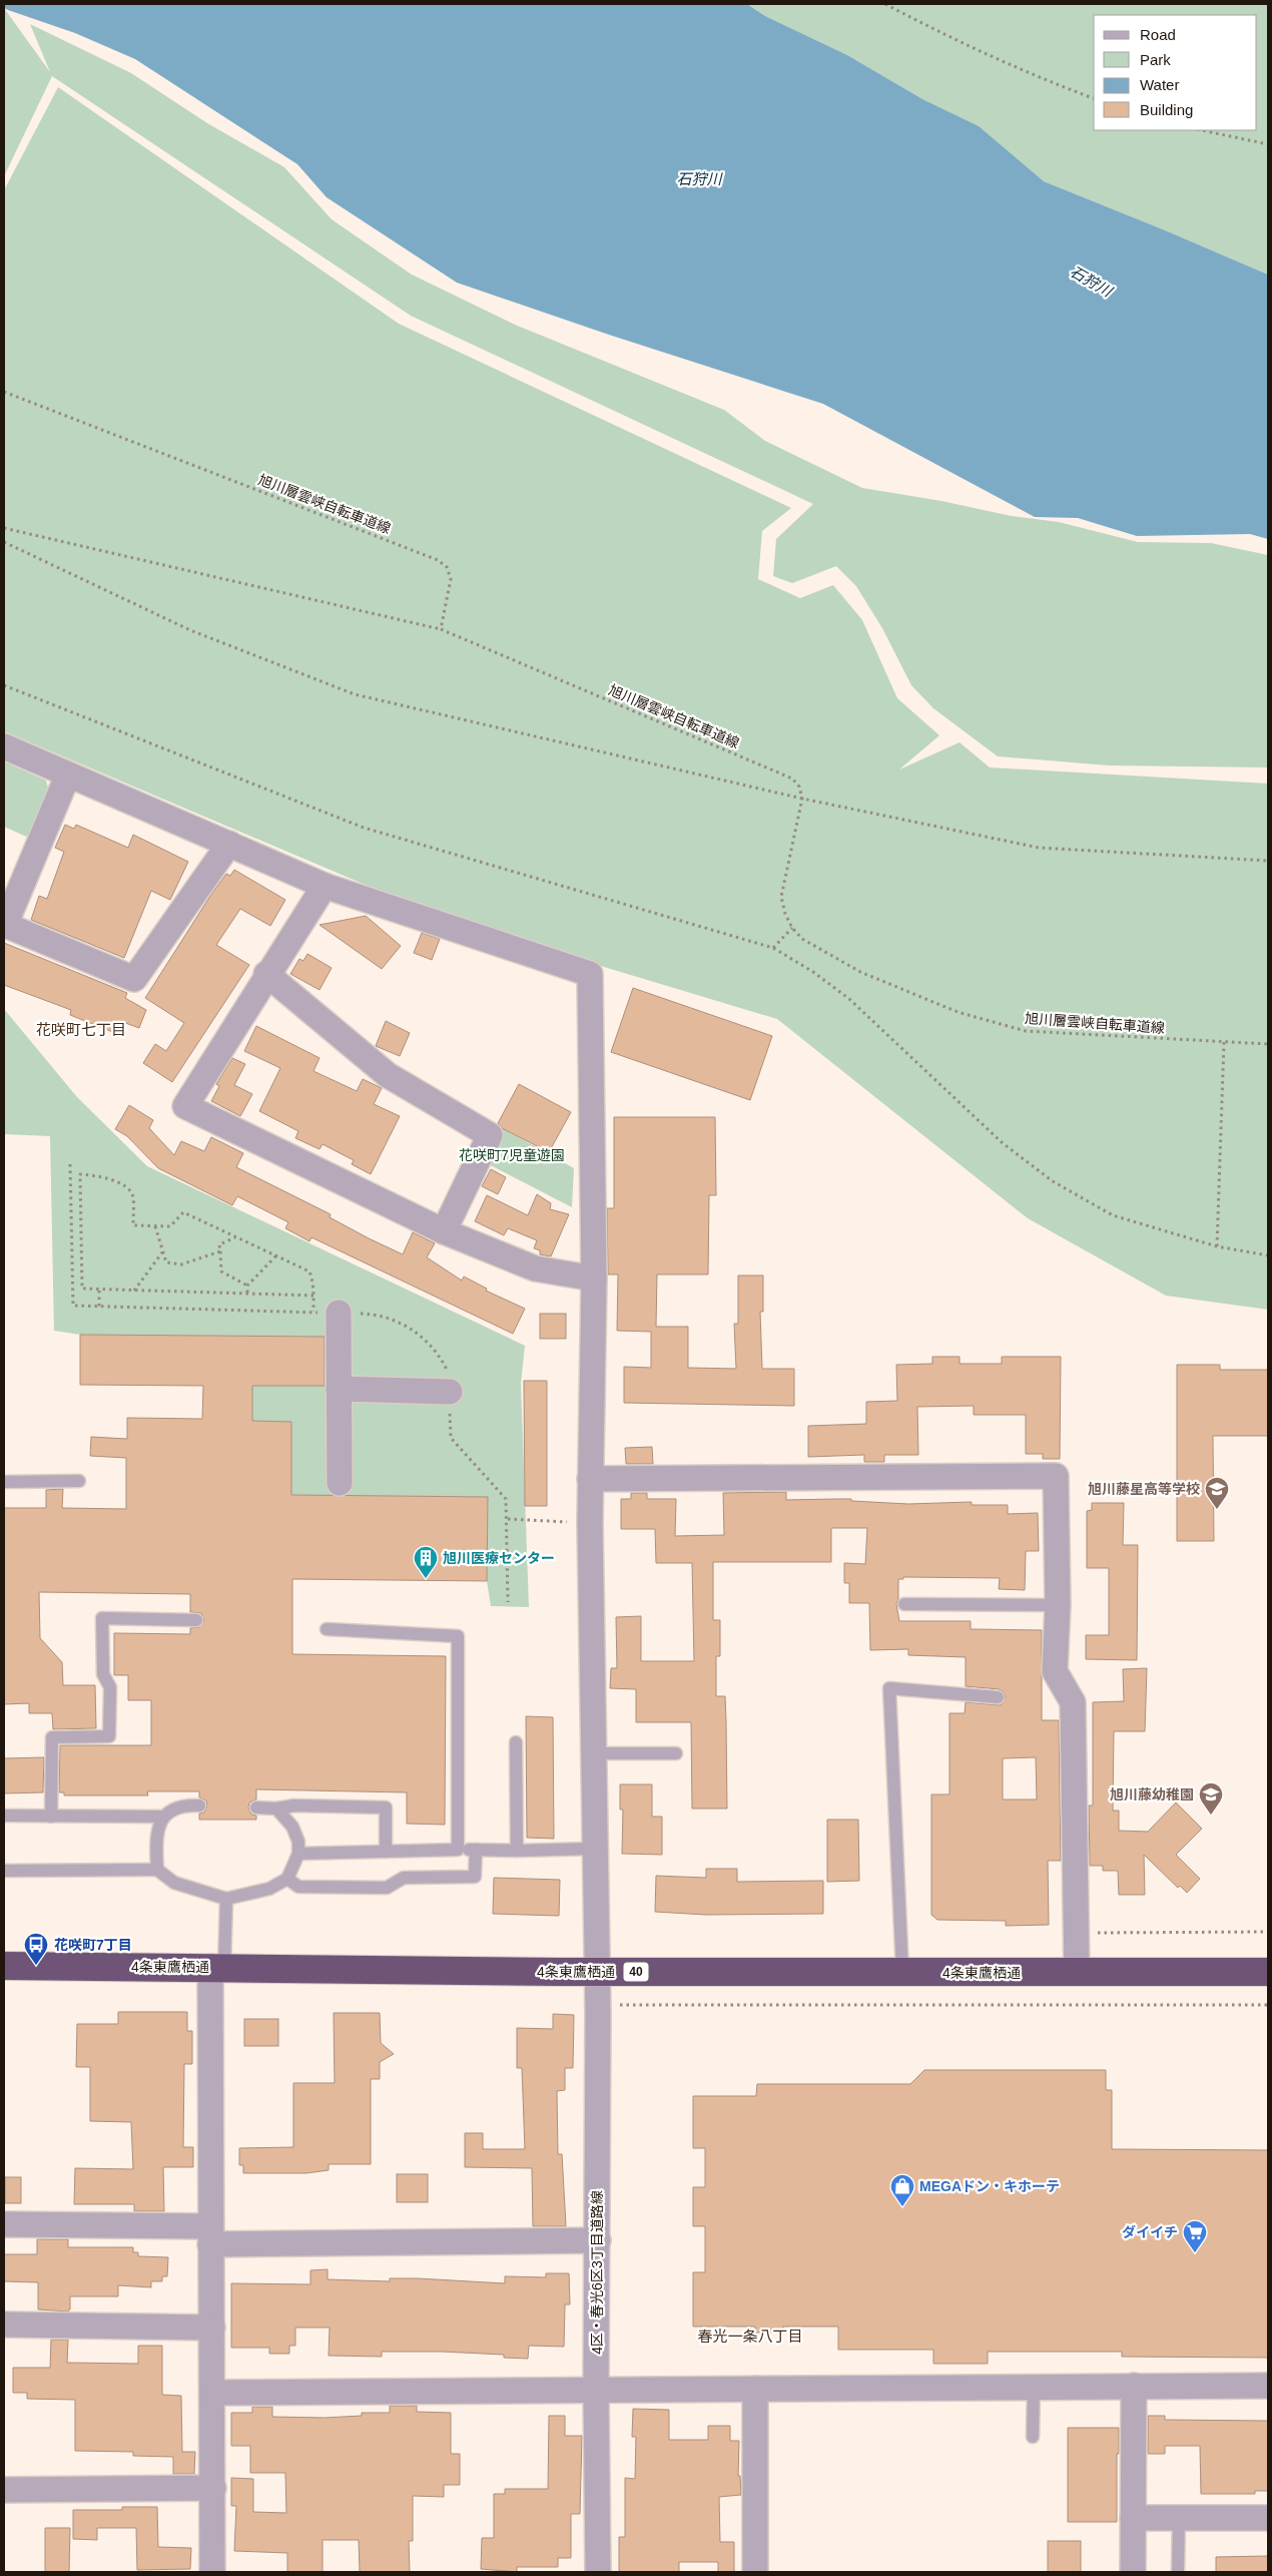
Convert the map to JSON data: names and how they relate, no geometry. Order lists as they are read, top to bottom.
{
  "streets": {
    "highway": ["4条東鷹栖通", "40"],
    "street": ["4区・春光6区3丁目道路線"],
    "path": ["旭川層雲峡自転車道線"]
  },
  "crossings": [
    ["4条東鷹栖通", "4区・春光6区3丁目道路線"]
  ],
  "districts": ["花咲町七丁目", "春光一条八丁目"],
  "water": ["石狩川"],
  "parks": ["花咲町7児童遊園"],
  "places": {
    "school or university": ["旭川藤星高等学校", "旭川藤幼稚園"],
    "building": ["旭川医療センター"],
    "bus stop": ["花咲町7丁目"],
    "shop": ["MEGAドン・キホーテ"],
    "supermarket": ["ダイイチ"]
  },
  "legend": [
    "Road",
    "Park",
    "Water",
    "Building"
  ]
}
